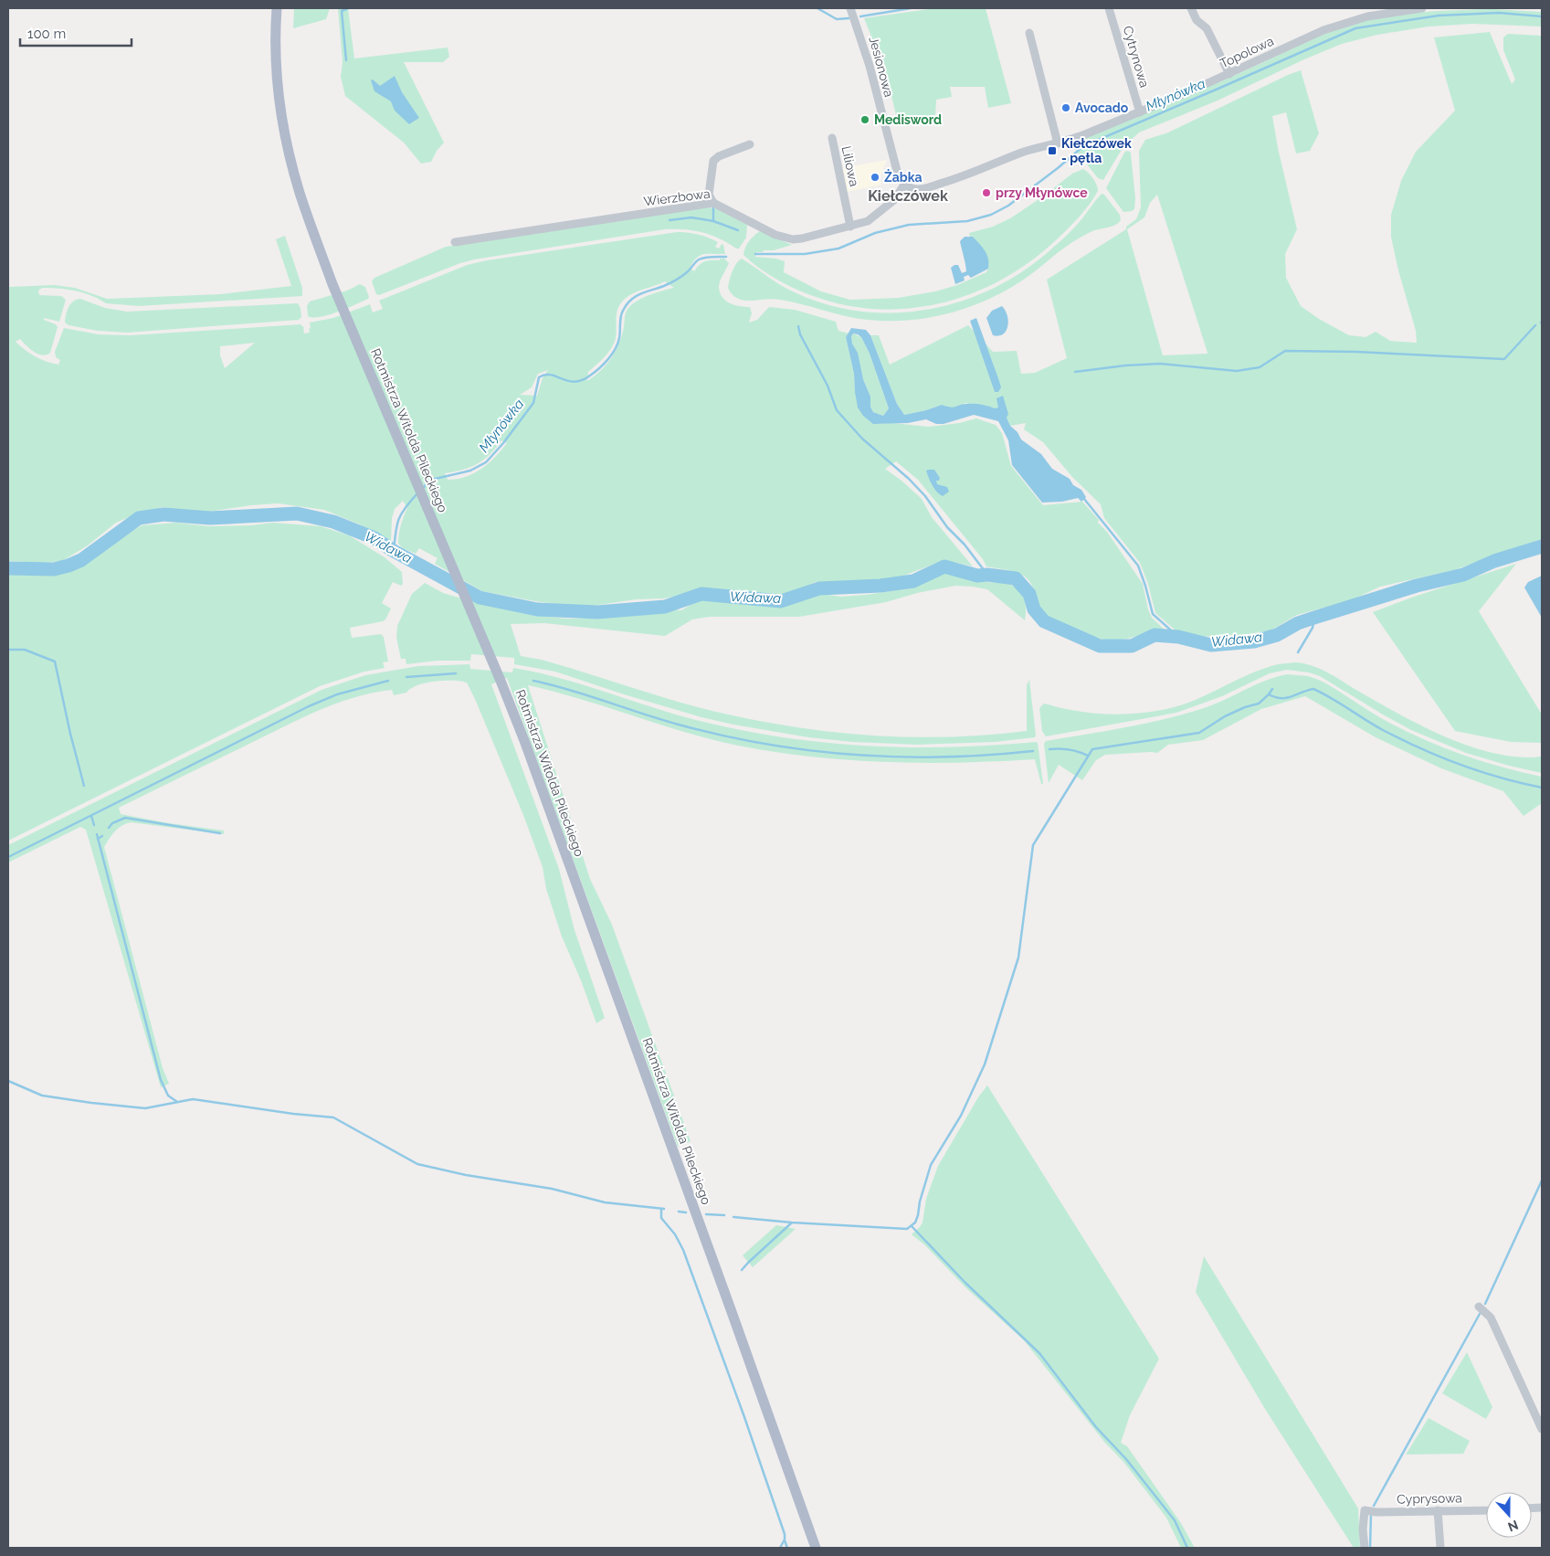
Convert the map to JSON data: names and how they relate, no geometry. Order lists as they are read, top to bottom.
{
  "streets": {
    "main road": ["Rotmistrza Witolda Pileckiego"],
    "street": [
      "Topolowa",
      "Cytrynowa",
      "Jesionowa",
      "Liliowa",
      "Wierzbowa",
      "Cyprysowa"
    ]
  },
  "crossings": [
    ["Topolowa", "Cytrynowa"],
    ["Topolowa", "Jesionowa"],
    ["Topolowa", "Wierzbowa"],
    ["Jesionowa", "Wierzbowa"],
    ["Liliowa", "Wierzbowa"]
  ],
  "districts": ["Kiełczówek"],
  "water": ["Młynówka", "Widawa"],
  "places": {
    "other": [
      "Avocado",
      "Medisword",
      "Żabka",
      "przy Młynówce"
    ],
    "transit": ["Kiełczówek - pętla"]
  },
  "scale_bar": "100 m",
  "north": "bottom"
}
